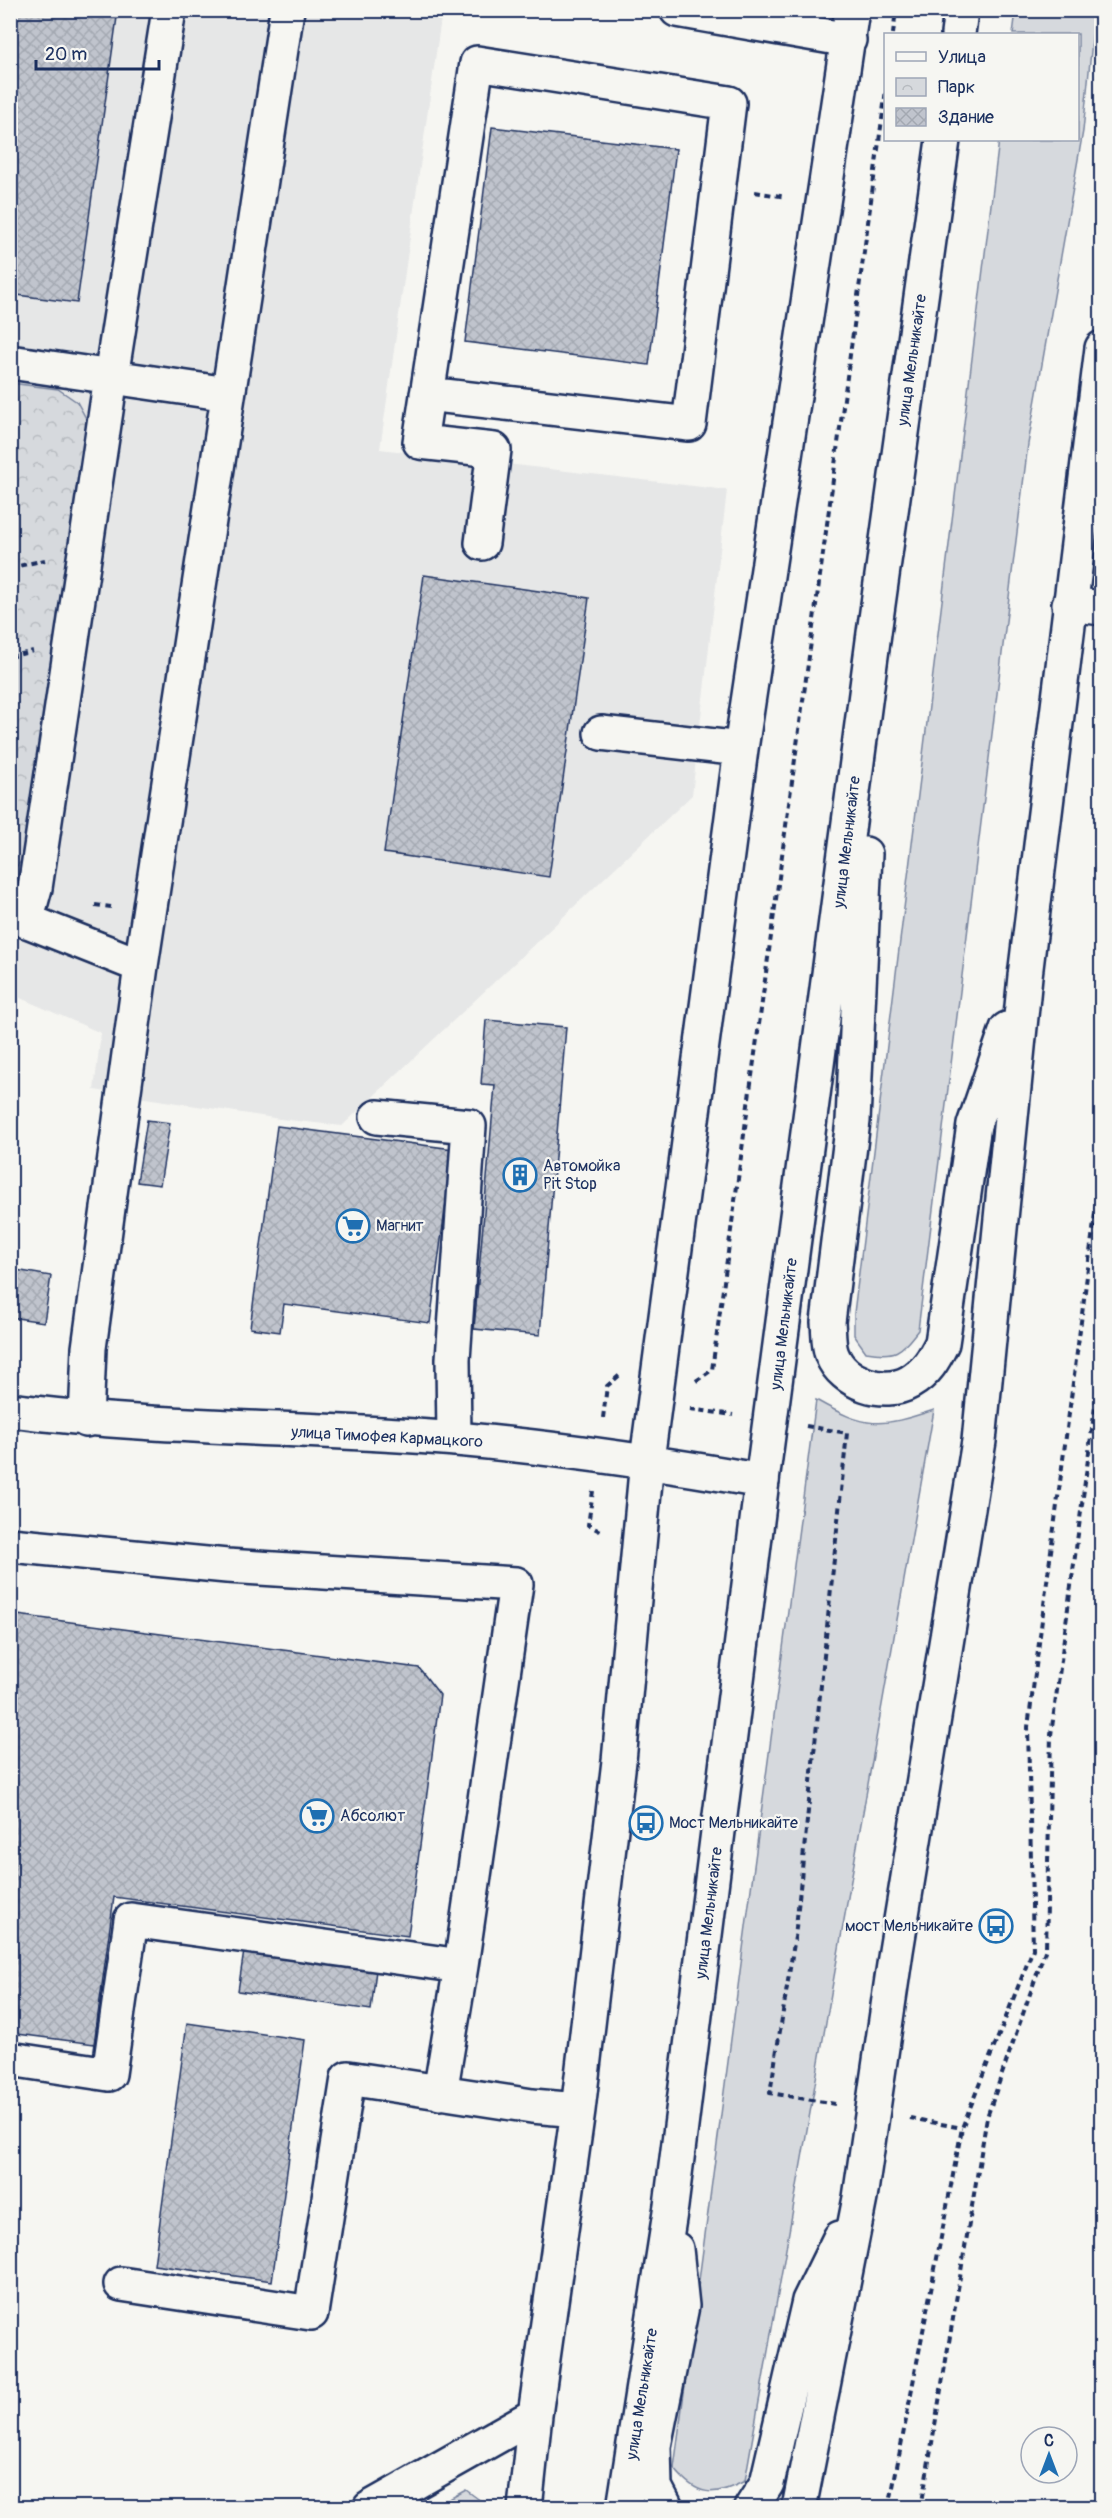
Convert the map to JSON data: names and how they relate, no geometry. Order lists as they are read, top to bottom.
{
  "streets": {
    "main road": ["улица Мельникайте", "улица Тимофея Кармацкого"]
  },
  "crossings": [
    ["улица Мельникайте", "улица Тимофея Кармацкого"]
  ],
  "places": {
    "building": ["Автомойка Pit Stop"],
    "supermarket": ["Магнит", "Абсолют"],
    "bus stop": ["Мост Мельникайте", "мост Мельникайте"]
  },
  "legend": ["Улица", "Парк", "Здание"],
  "scale_bar": "20 m",
  "north": "top"
}
